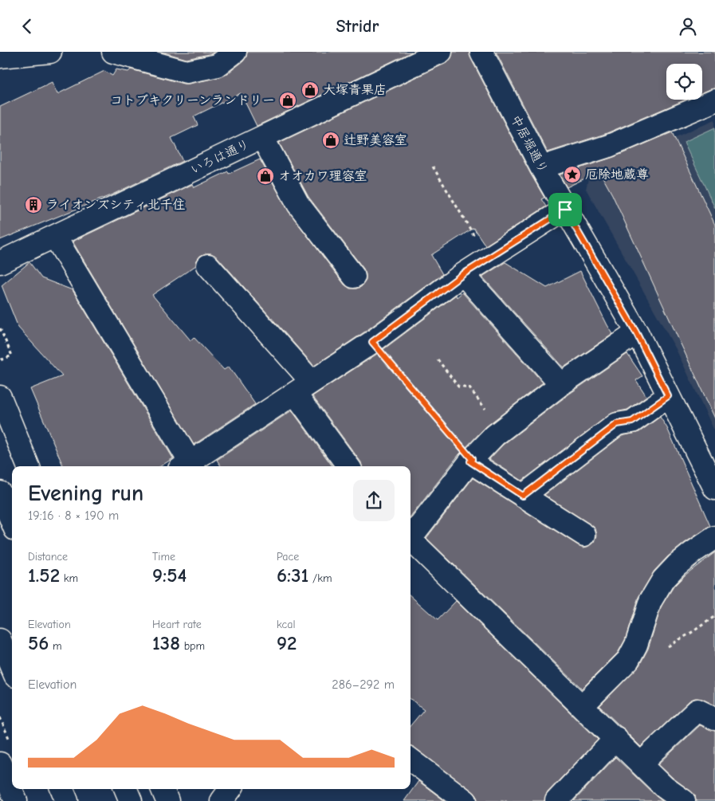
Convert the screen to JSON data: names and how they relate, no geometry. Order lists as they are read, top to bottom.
{
  "streets": {
    "main road": ["中居堀通り", "いろは通り"]
  },
  "places": {
    "shop": [
      "大塚青果店",
      "コトブキクリーンランドリー",
      "辻野美容室",
      "オオカワ理容室"
    ],
    "place": ["厄除地蔵尊"],
    "building": ["ライオンズシティ北千住"]
  },
  "page": {
    "header": "Stridr",
    "heading": ["Evening run", "19:16 · 8 × 190 m"],
    "stats": [
      ["Distance", "1.52 km"],
      ["Time", "9:54"],
      ["Pace", "6:31 /km"],
      ["Elevation", "56 m"],
      ["Heart rate", "138 bpm"],
      ["kcal", "92"]
    ],
    "chart": ["Elevation", "286–292 m"]
  }
}
